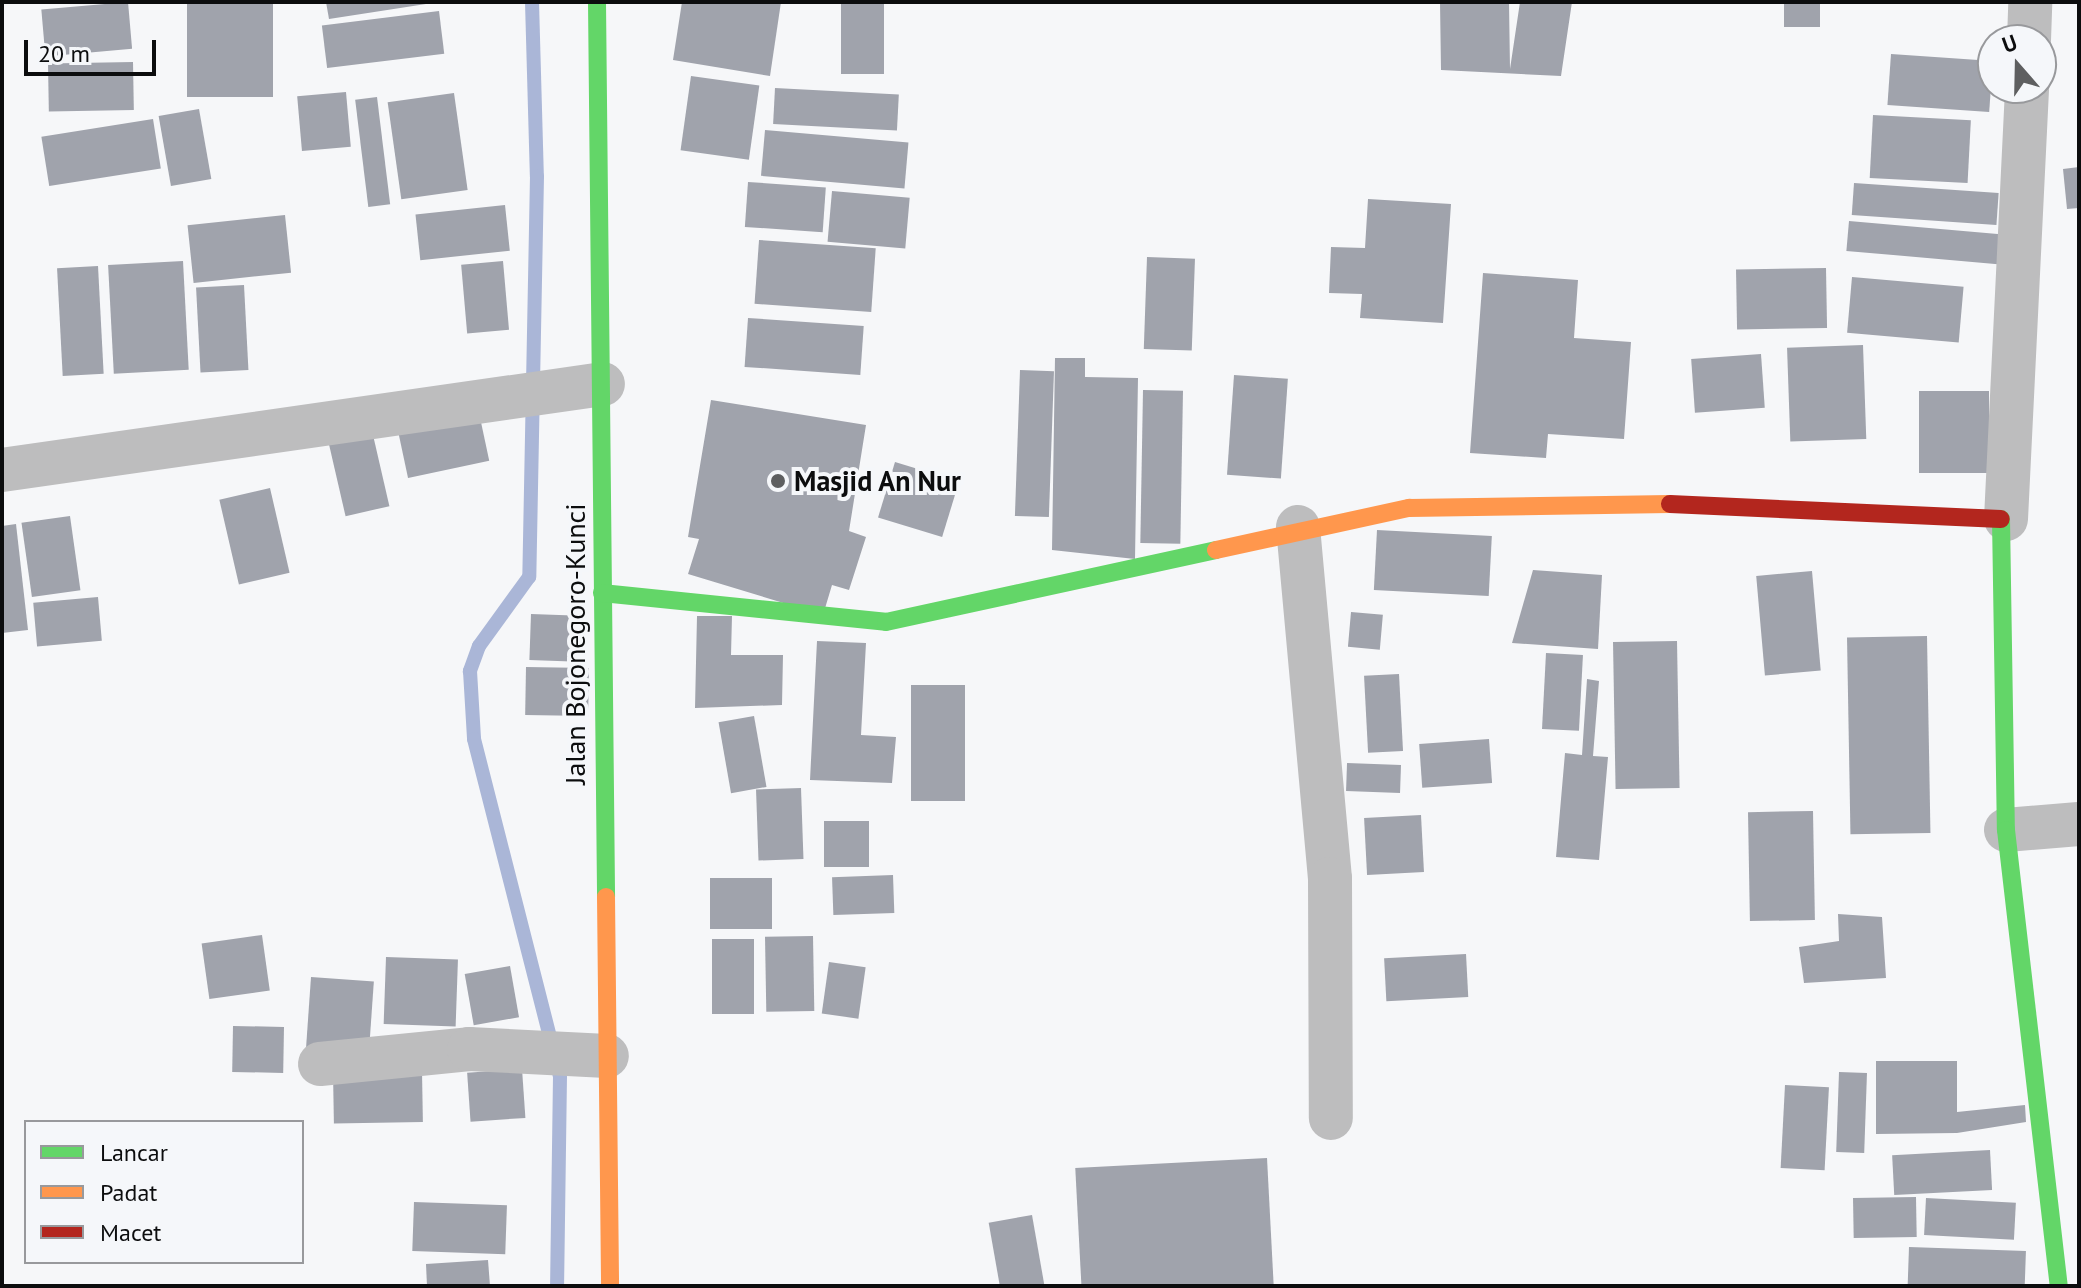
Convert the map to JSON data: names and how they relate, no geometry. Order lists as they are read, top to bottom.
{
  "streets": {
    "street": ["Jalan Bojonegoro-Kunci"]
  },
  "places": ["Masjid An Nur"],
  "legend": ["Lancar", "Padat", "Macet"],
  "scale_bar": "20 m",
  "north": "top"
}
